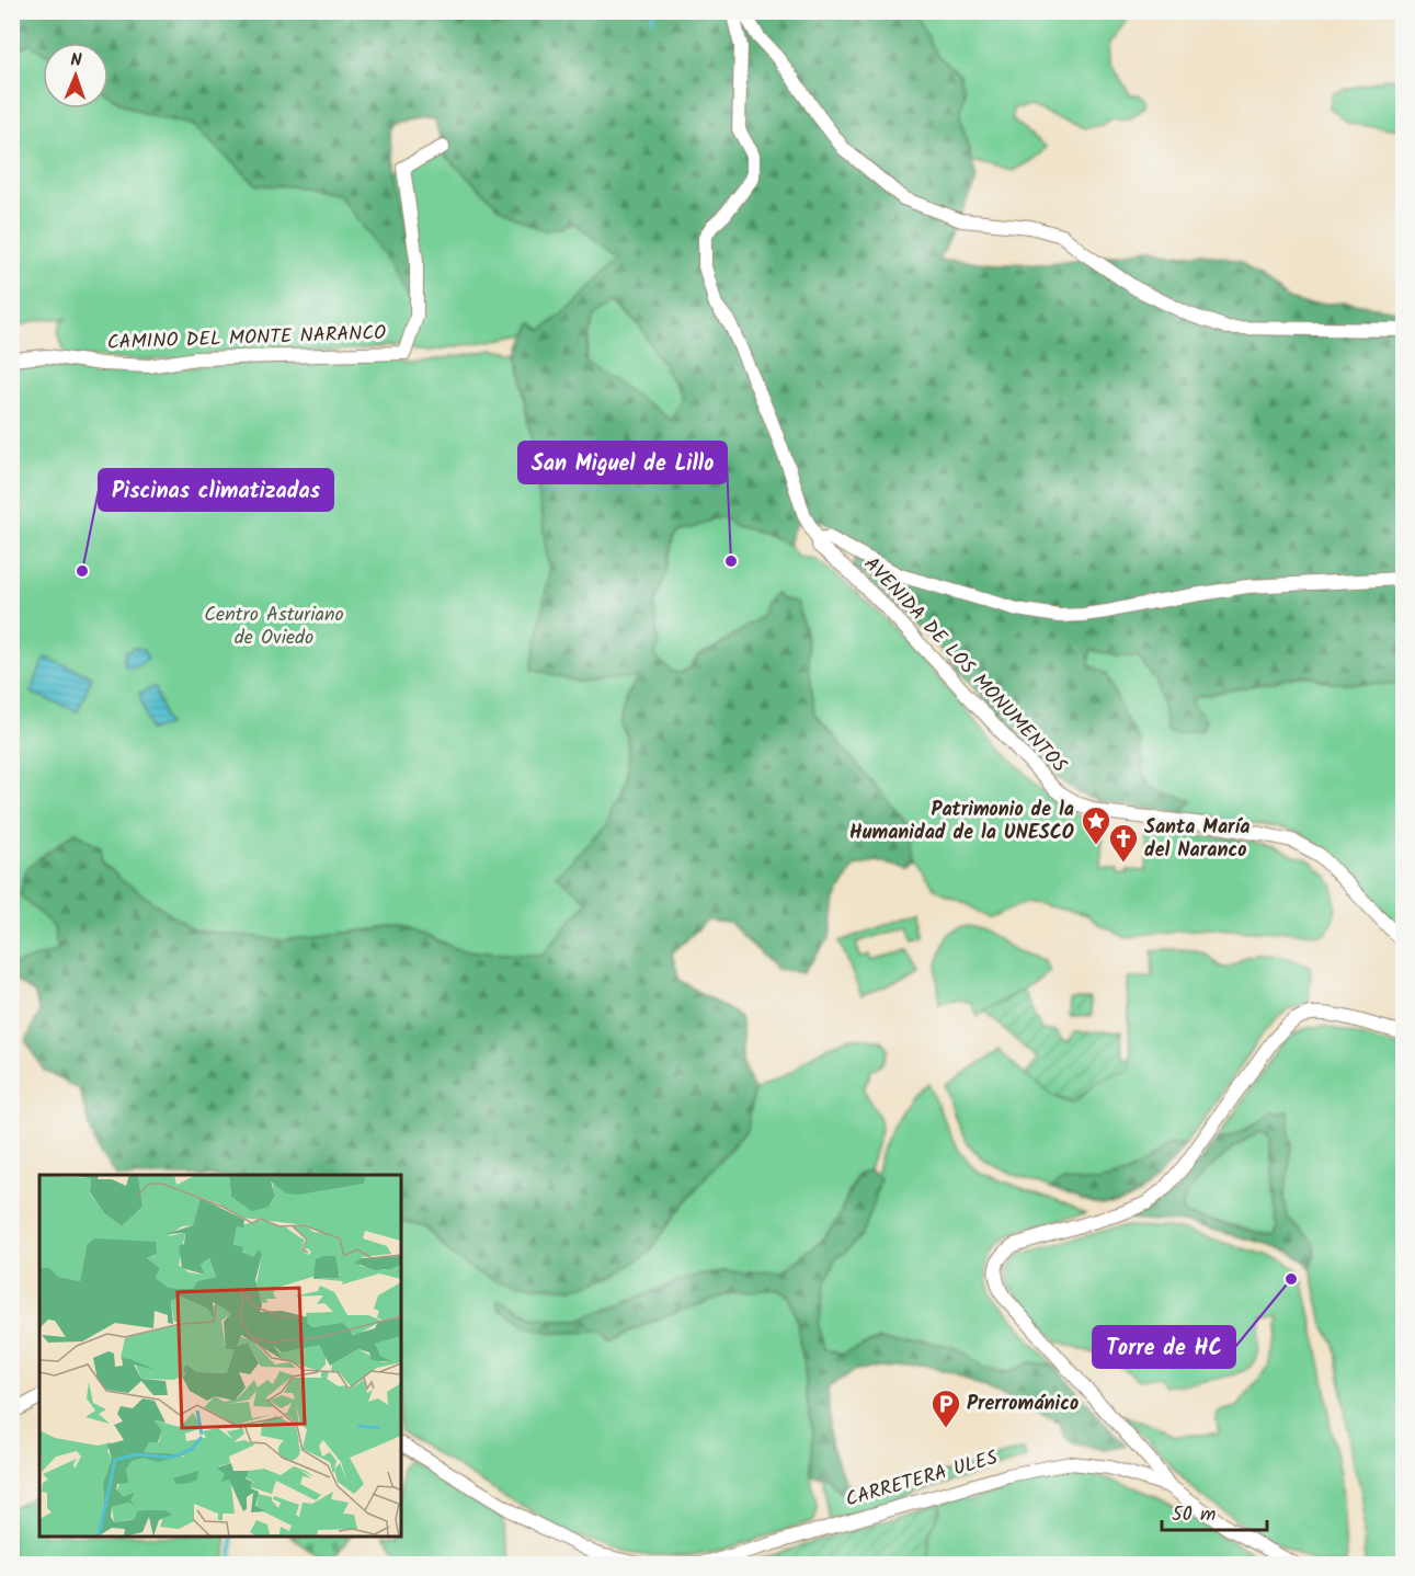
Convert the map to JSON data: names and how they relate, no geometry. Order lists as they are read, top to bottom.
{
  "streets": {
    "street": ["CAMINO DEL MONTE NARANCO", "AVENIDA DE LOS MONUMENTOS", "CARRETERA ULES"]
  },
  "parks": ["Centro Asturiano de Oviedo"],
  "places": {
    "other": ["San Miguel de Lillo", "Piscinas climatizadas", "Torre de HC"],
    "place": ["Patrimonio de la Humanidad de la UNESCO"],
    "church": ["Santa María del Naranco"],
    "parking": ["Prerrománico"]
  },
  "scale_bar": "50 m",
  "north": "top"
}
